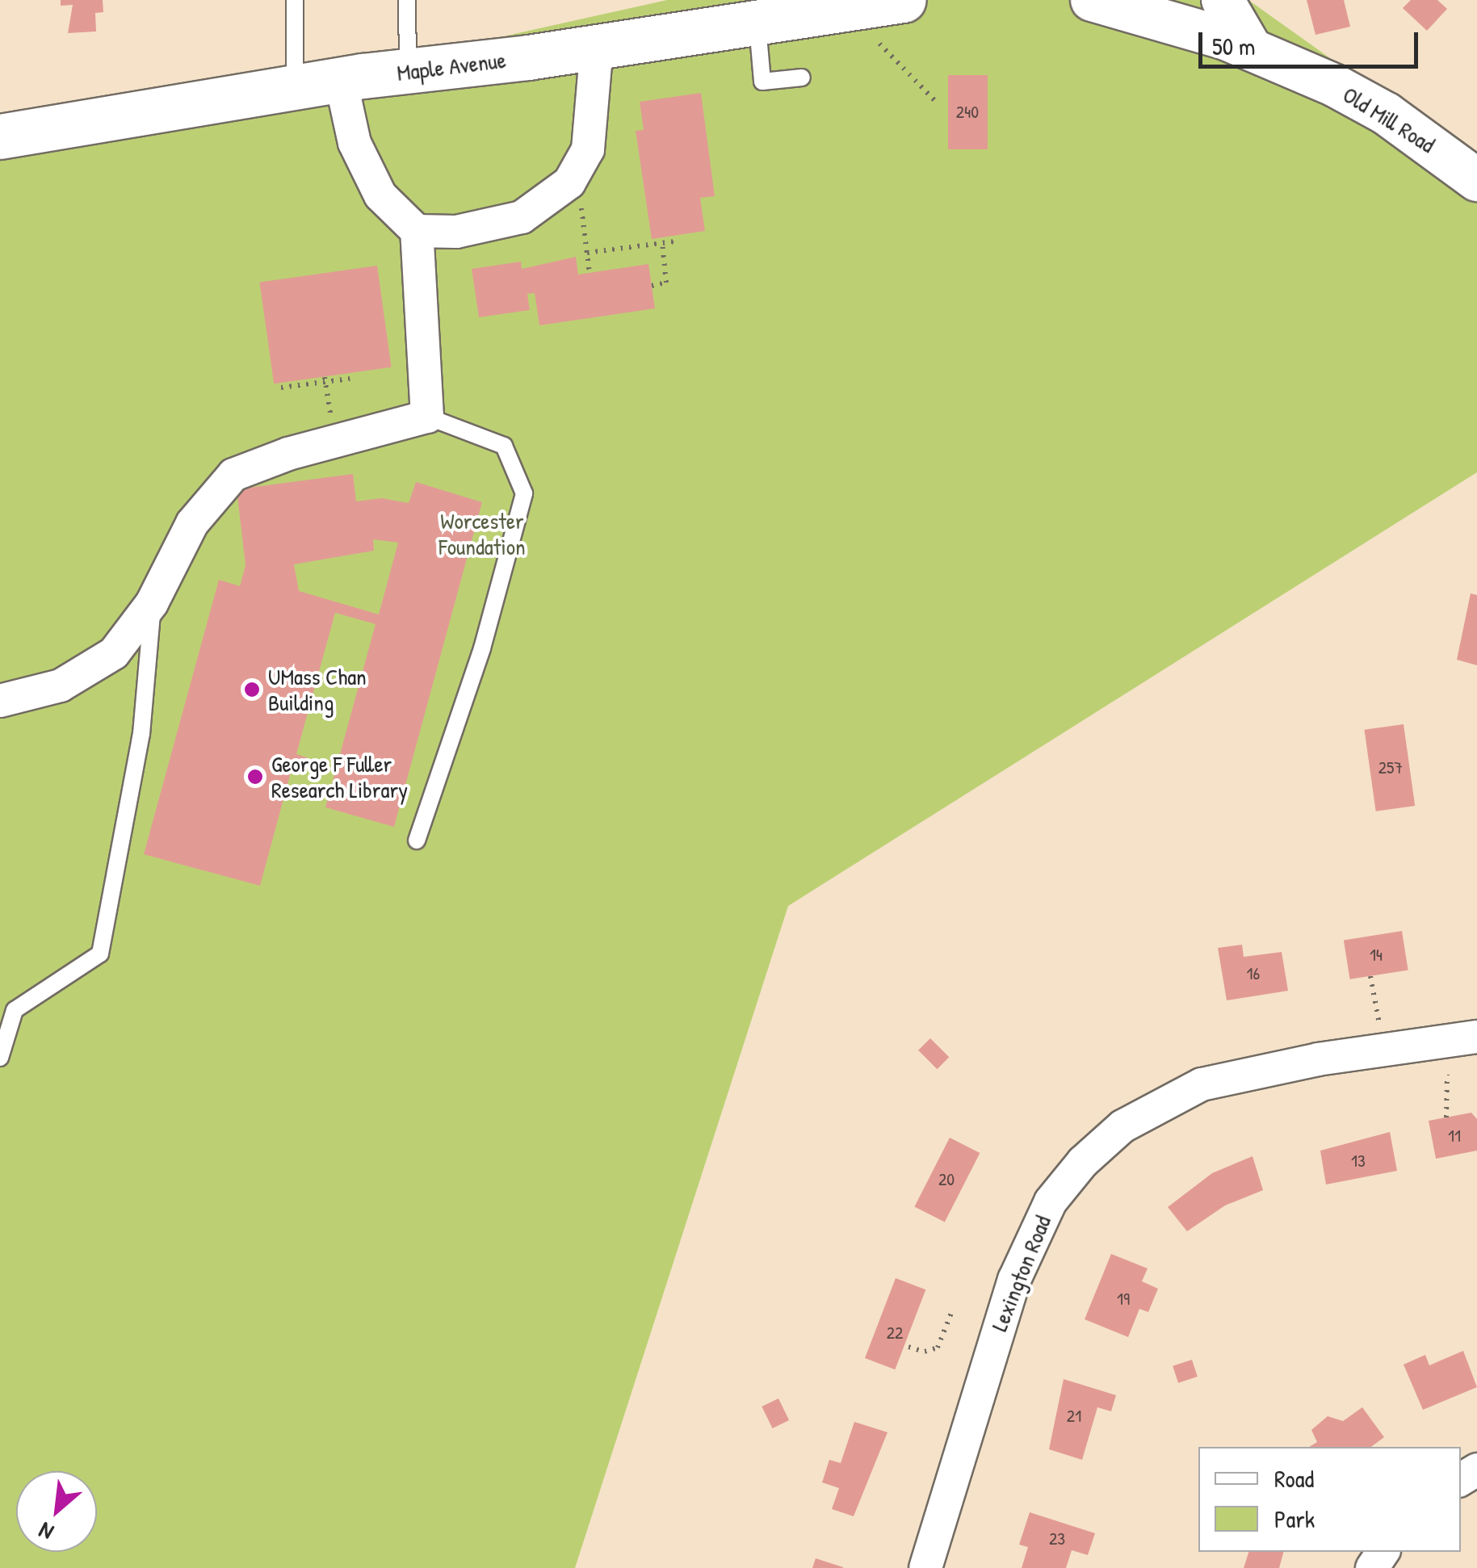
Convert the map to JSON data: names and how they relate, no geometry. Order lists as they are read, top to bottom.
{
  "streets": {
    "main road": ["Maple Avenue"],
    "street": ["Old Mill Road", "Lexington Road"]
  },
  "parks": ["Worcester Foundation"],
  "places": ["UMass Chan Building", "George F Fuller Research Library"],
  "house_numbers": [
    "240",
    "257",
    "14",
    "16",
    "11",
    "13",
    "20",
    "19",
    "22",
    "21",
    "23"
  ],
  "legend": ["Road", "Park"],
  "scale_bar": "50 m",
  "north": "bottom left"
}
